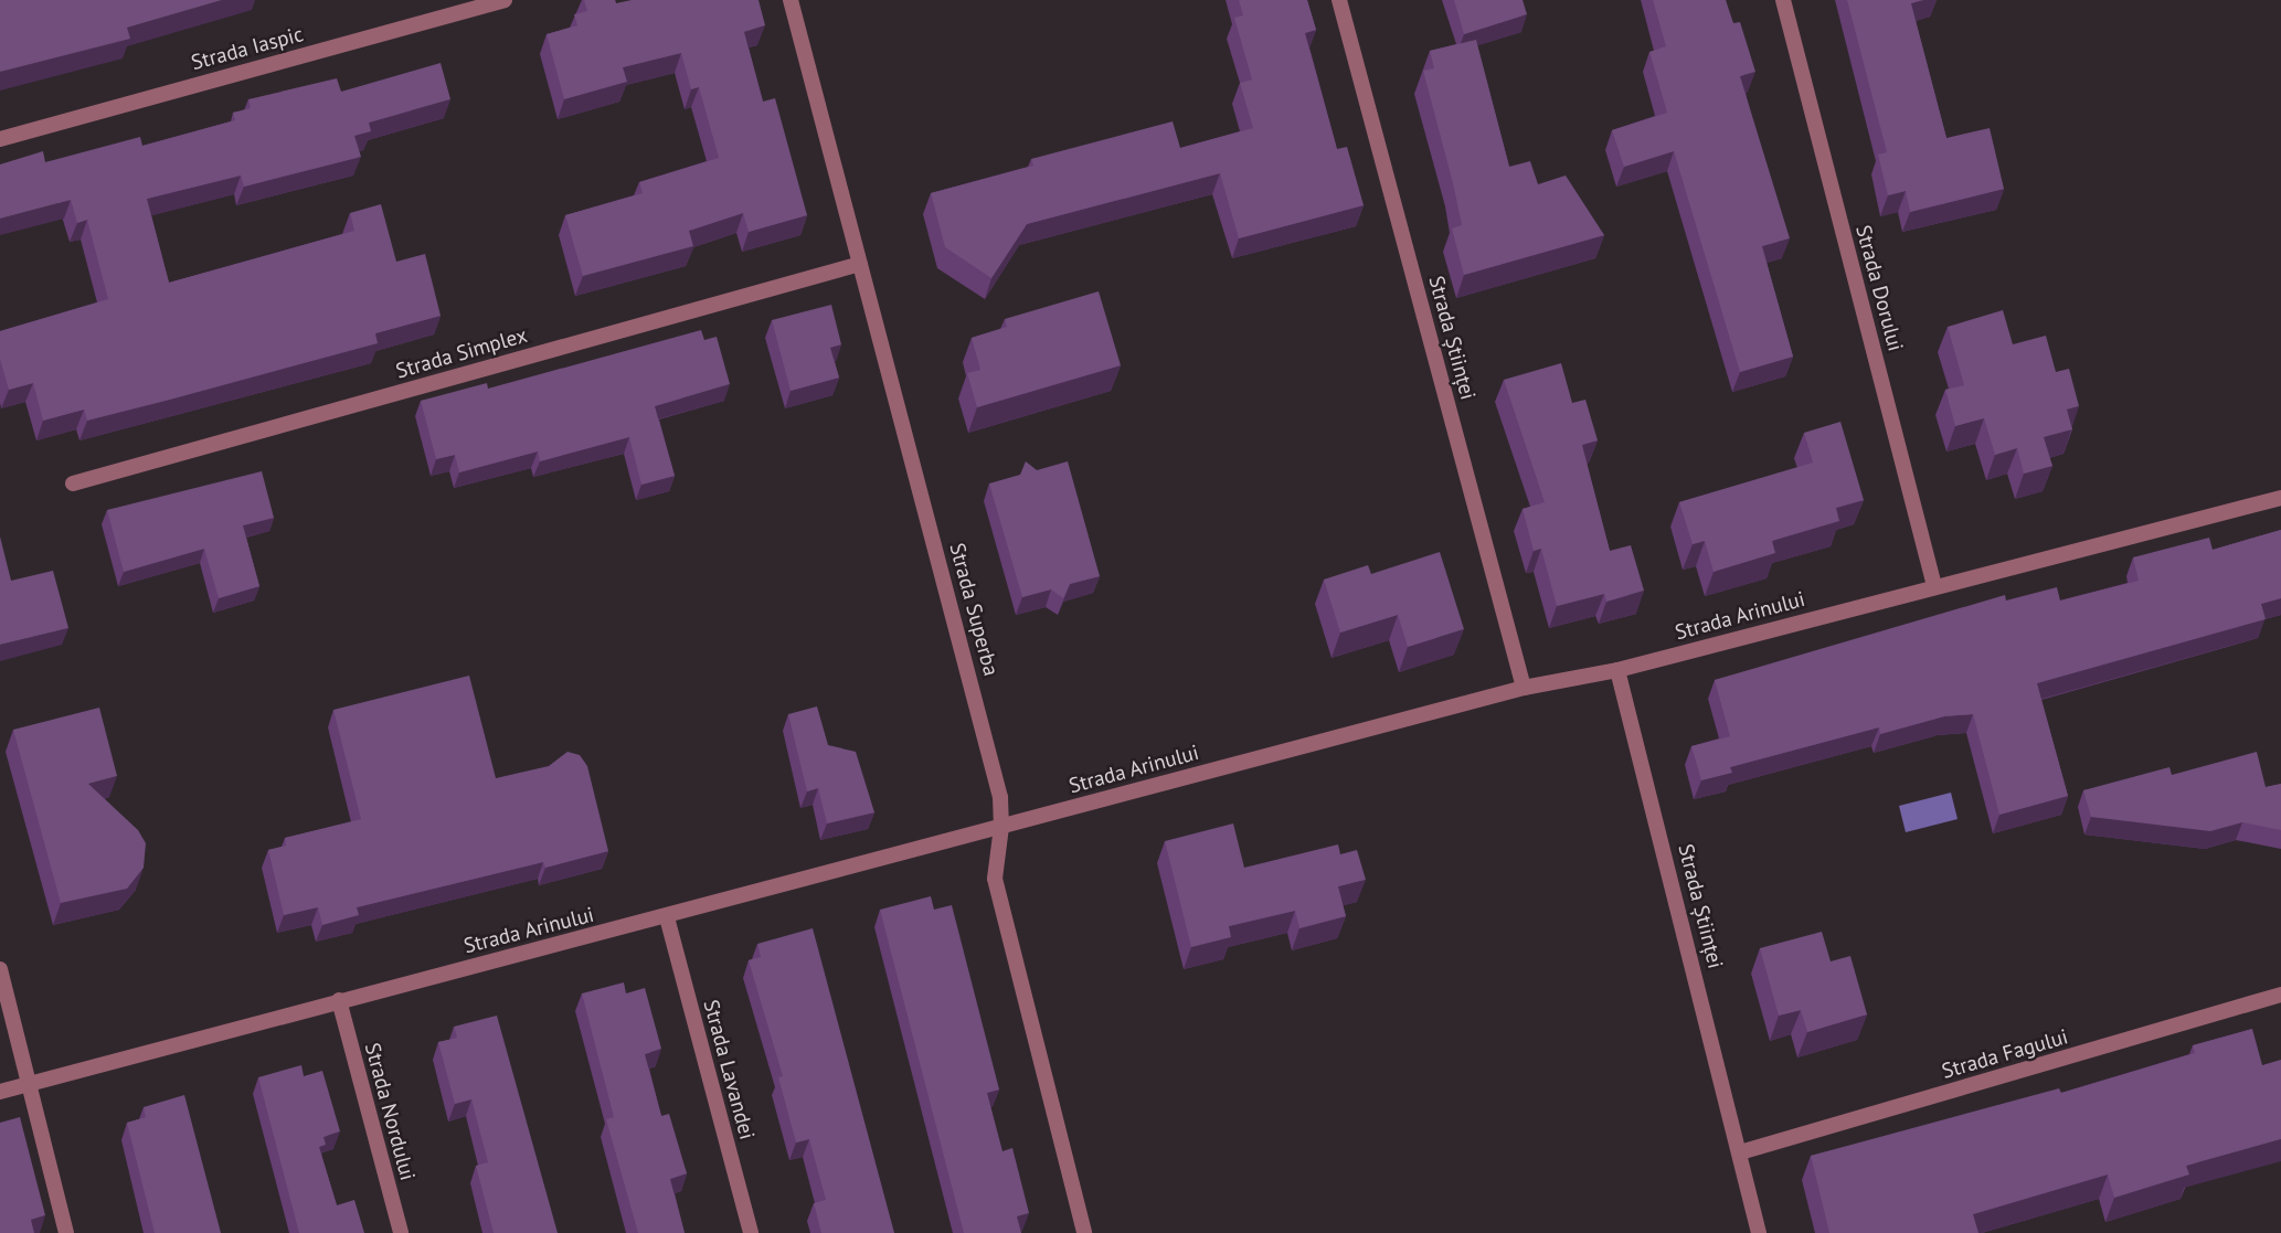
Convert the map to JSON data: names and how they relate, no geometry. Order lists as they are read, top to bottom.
{
  "streets": {
    "street": [
      "Strada Iaspic",
      "Strada Dorului",
      "Strada Științei",
      "Strada Simplex",
      "Strada Superba",
      "Strada Arinului",
      "Strada Fagului",
      "Strada Lavandei",
      "Strada Nordului"
    ]
  },
  "crossings": [
    ["Strada Dorului", "Strada Arinului"],
    ["Strada Științei", "Strada Arinului"],
    ["Strada Științei", "Strada Fagului"],
    ["Strada Simplex", "Strada Superba"],
    ["Strada Superba", "Strada Arinului"],
    ["Strada Arinului", "Strada Lavandei"],
    ["Strada Arinului", "Strada Nordului"]
  ]
}
